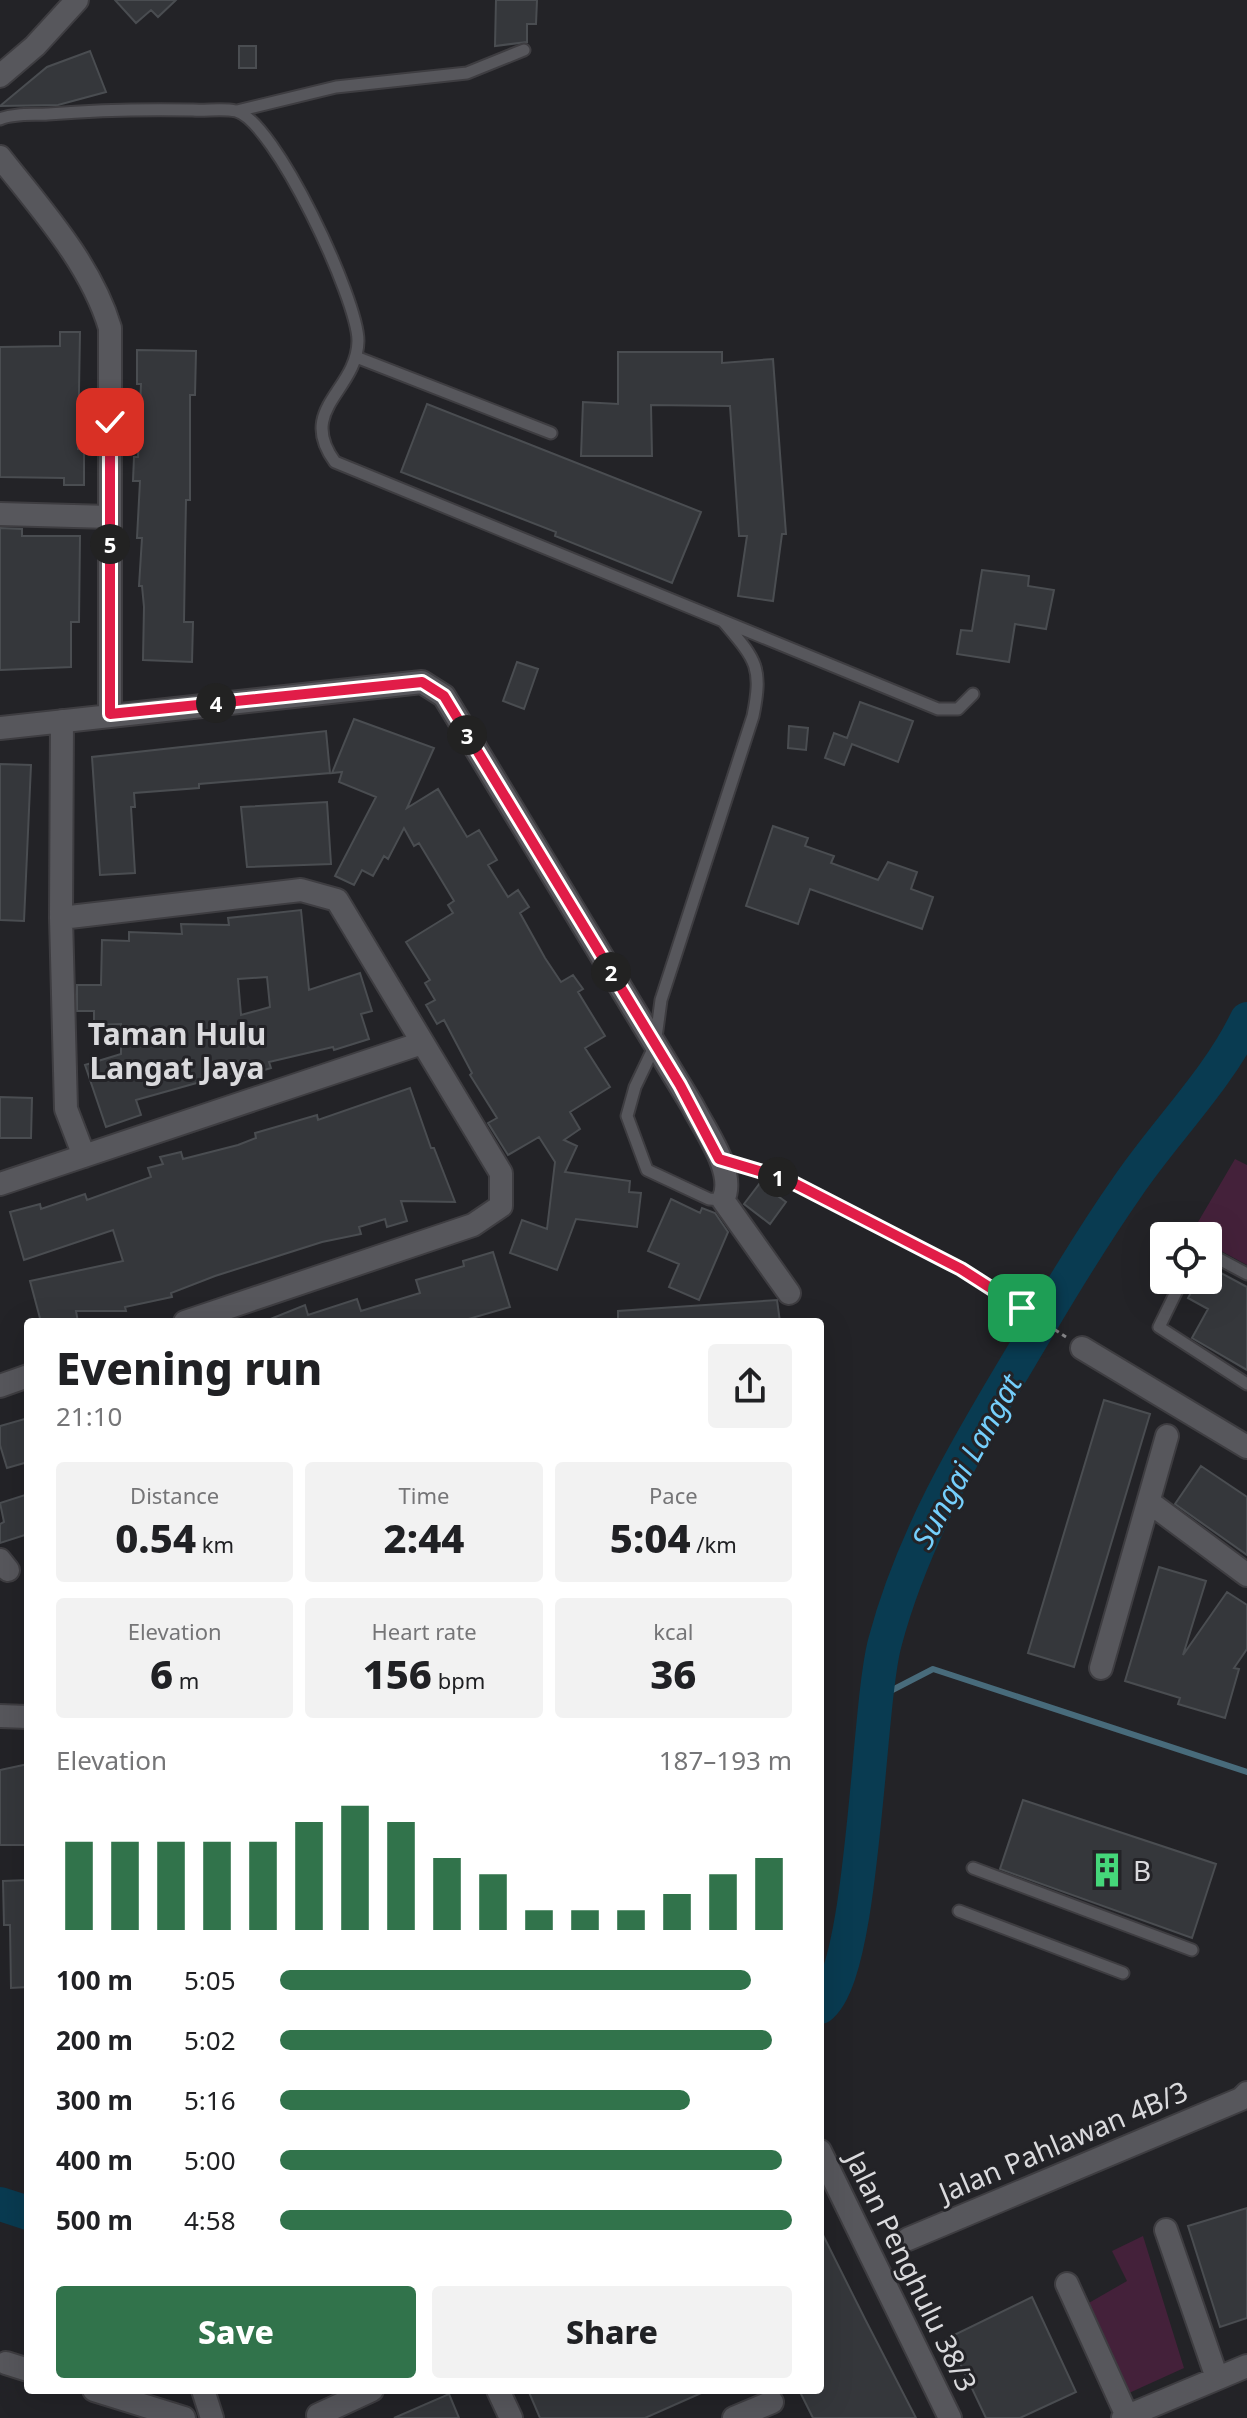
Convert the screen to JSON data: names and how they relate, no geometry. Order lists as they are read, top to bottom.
{
  "streets": {
    "street": ["Jalan Pahlawan 4B/3", "Jalan Penghulu 38/3"]
  },
  "districts": ["Taman Hulu Langat Jaya"],
  "water": ["Sungai Langat"],
  "places": {
    "building": ["B"]
  },
  "page": {
    "pins": [
      "5",
      "4",
      "3",
      "2",
      "1"
    ],
    "heading": ["Evening run", "21:10"],
    "stats": [
      ["Distance", "0.54 km"],
      ["Time", "2:44"],
      ["Pace", "5:04 /km"],
      ["Elevation", "6 m"],
      ["Heart rate", "156 bpm"],
      ["kcal", "36"]
    ],
    "chart": ["Elevation", "187–193 m"],
    "list": [
      {
        "name": "100 m",
        "note": "5:05"
      },
      {
        "name": "200 m",
        "note": "5:02"
      },
      {
        "name": "300 m",
        "note": "5:16"
      },
      {
        "name": "400 m",
        "note": "5:00"
      },
      {
        "name": "500 m",
        "note": "4:58"
      }
    ],
    "buttons": ["Save", "Share"]
  }
}
